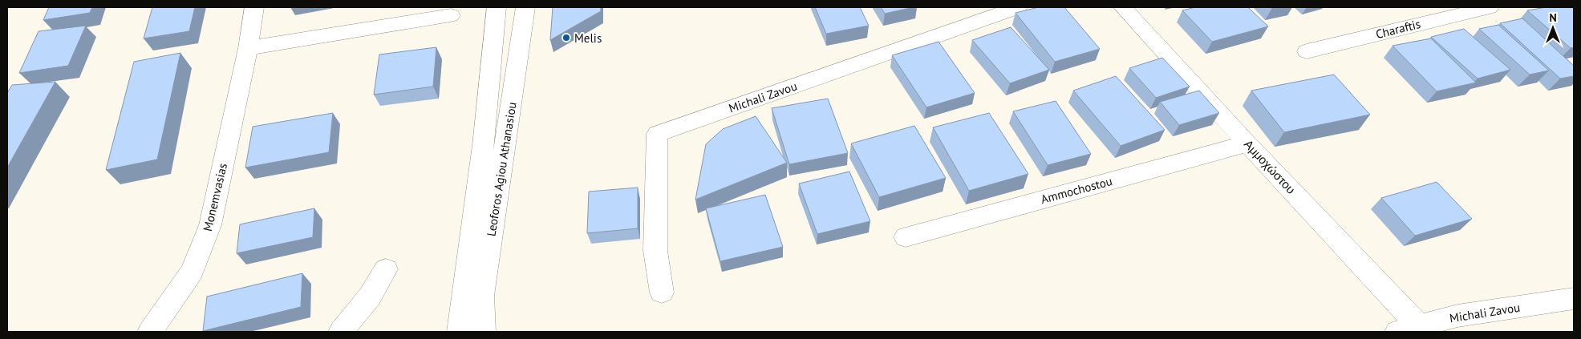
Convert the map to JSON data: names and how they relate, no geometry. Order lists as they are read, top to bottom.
{
  "streets": {
    "street": [
      "Charaftis",
      "Michali Zavou",
      "Αμμοχώστου",
      "Leoforos Agiou Athanasiou",
      "Ammochostou",
      "Monemvasias"
    ]
  },
  "crossings": [
    ["Michali Zavou", "Αμμοχώστου"],
    ["Αμμοχώστου", "Ammochostou"]
  ],
  "places": ["Melis"],
  "north": "top"
}
